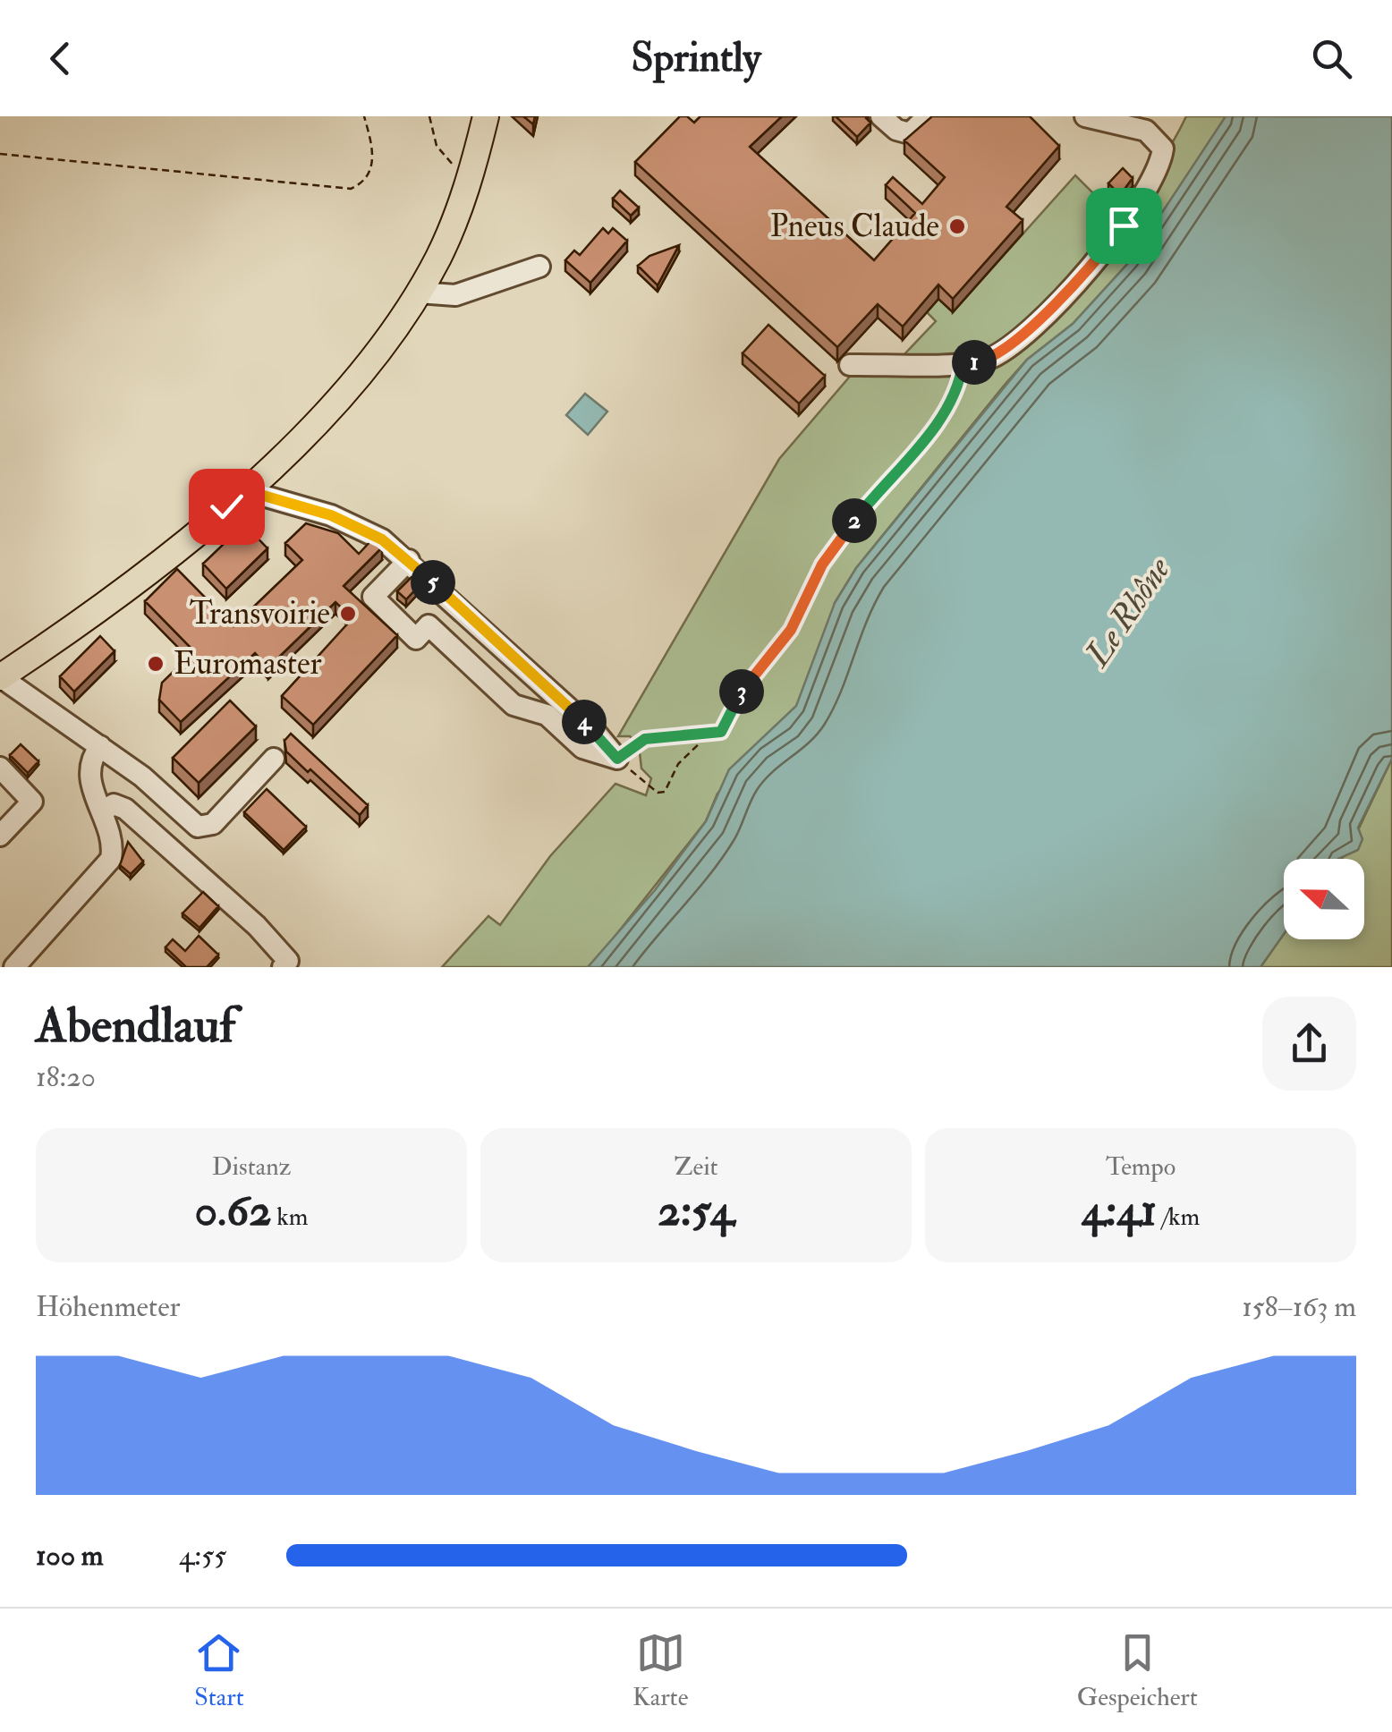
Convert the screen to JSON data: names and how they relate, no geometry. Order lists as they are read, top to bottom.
{
  "water": ["Le Rhône"],
  "places": ["Pneus Claude", "Transvoirie", "Euromaster"],
  "north": "left",
  "page": {
    "header": "Sprintly",
    "pins": [
      "1",
      "2",
      "5",
      "3",
      "4"
    ],
    "heading": ["Abendlauf", "18:20"],
    "stats": [
      ["Distanz", "0.62 km"],
      ["Zeit", "2:54"],
      ["Tempo", "4:41 /km"]
    ],
    "chart": ["Höhenmeter", "158–163 m"],
    "list": [
      {
        "name": "100 m",
        "note": "4:55"
      }
    ],
    "tabs": ["Start", "Karte", "Gespeichert"]
  }
}
